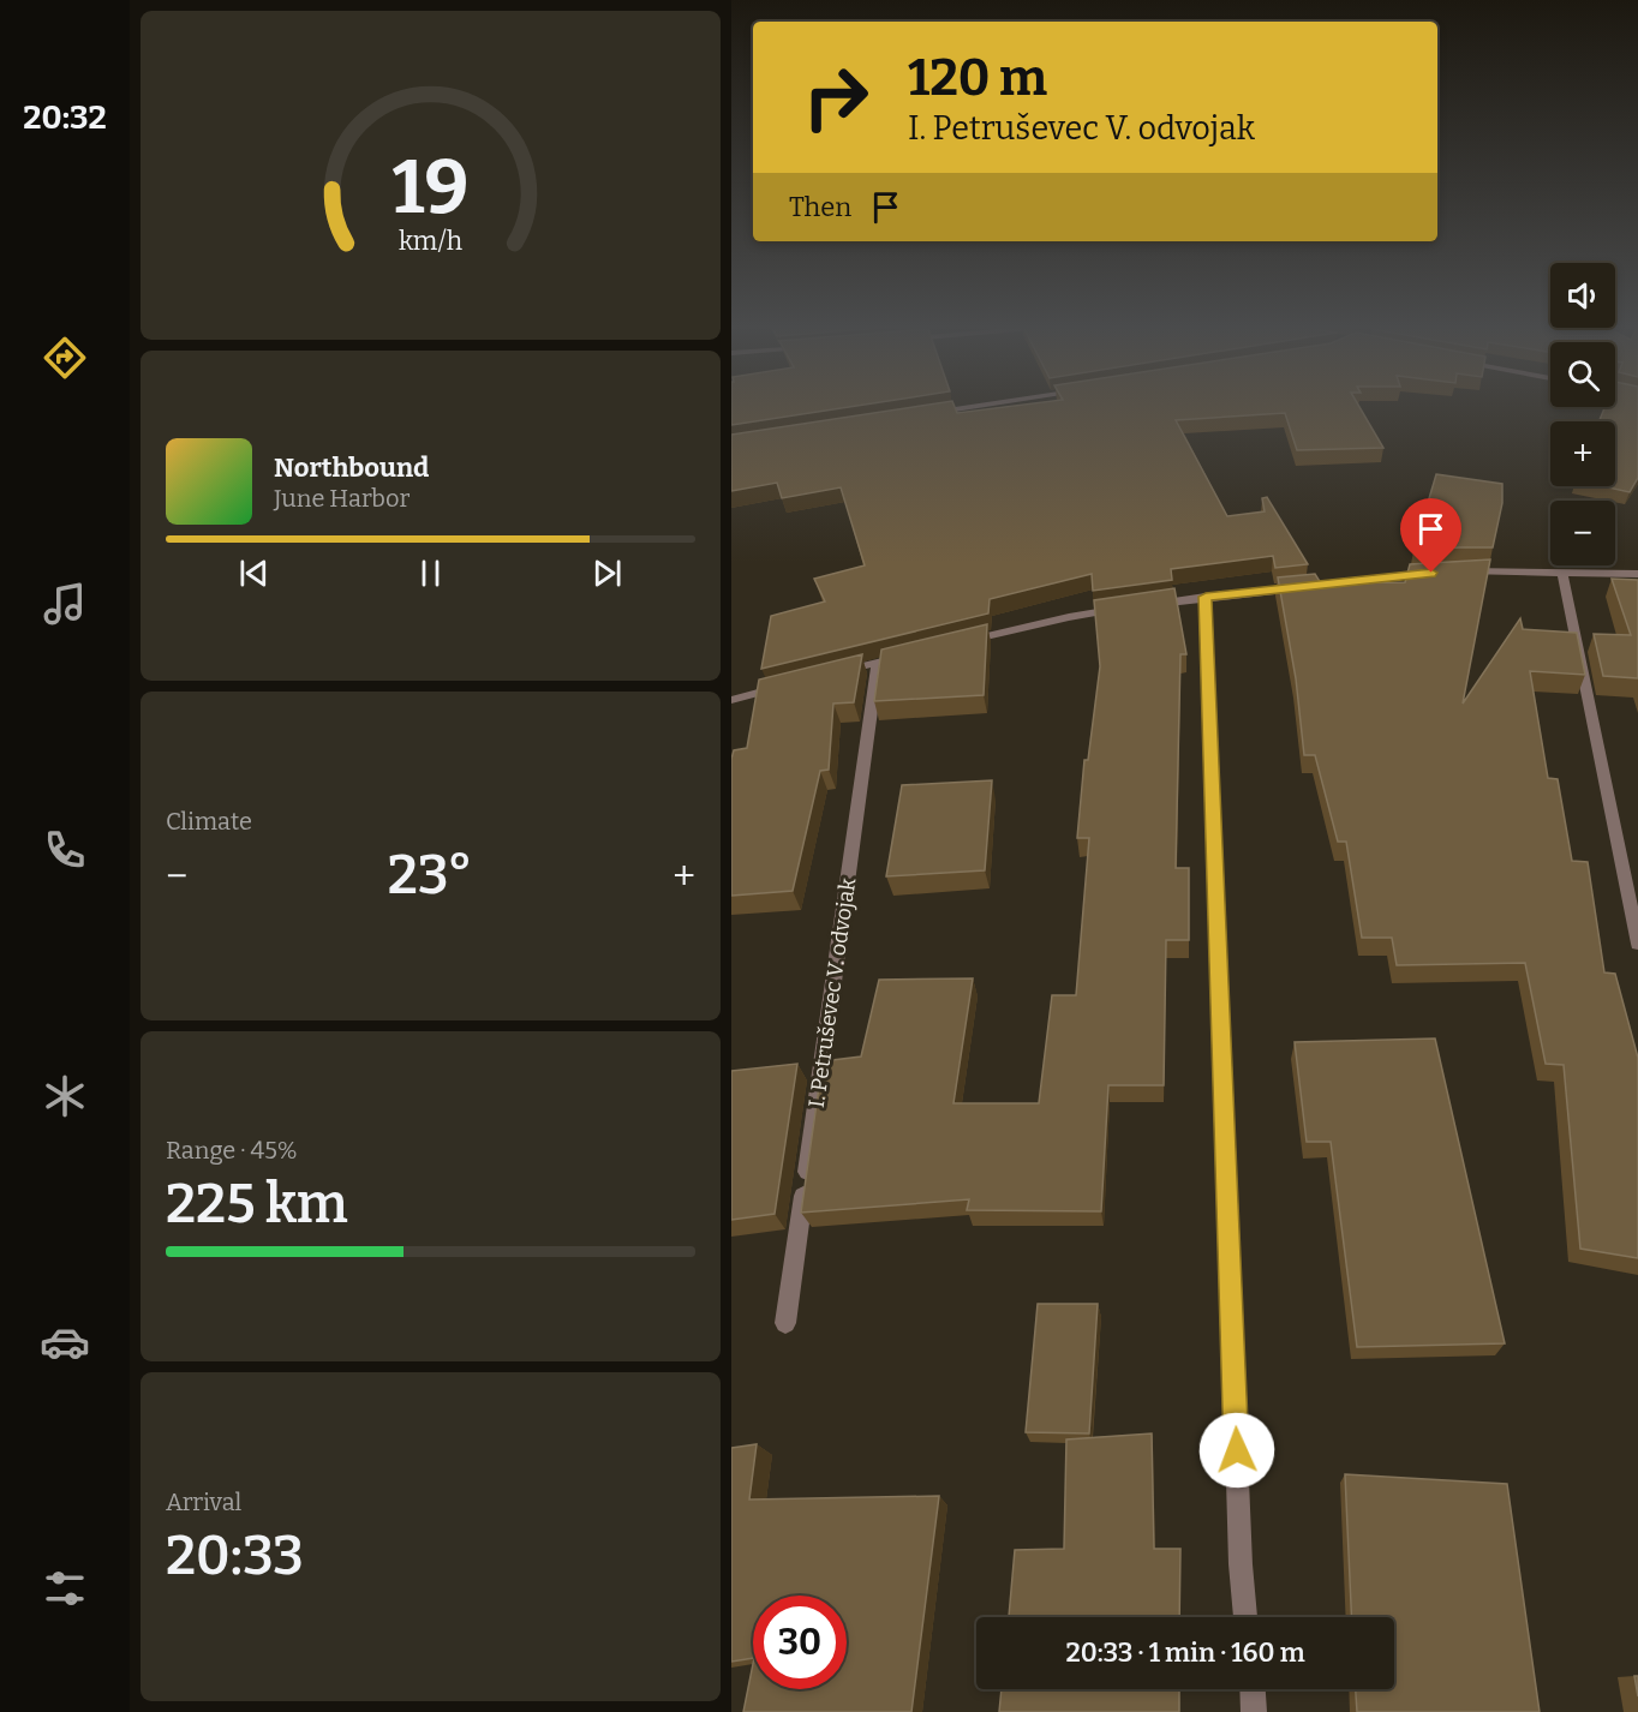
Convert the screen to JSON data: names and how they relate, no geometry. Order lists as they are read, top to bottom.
{
  "streets": {
    "street": ["I. Petruševec V. odvojak"]
  },
  "page": {
    "tabs": "20:32",
    "turn": ["120 m", "I. Petruševec V. odvojak"],
    "then": "Then",
    "map_buttons": ["+", "−"],
    "song": ["Northbound", "June Harbor"],
    "tile": [
      "Climate",
      ["Range · 45%", "225 km"],
      ["Arrival", "20:33"]
    ],
    "heat": ["−", "23°", "+"],
    "limit": "30",
    "trip": "20:33 · 1 min · 160 m",
    "gauge": ["19", "km/h"]
  }
}
